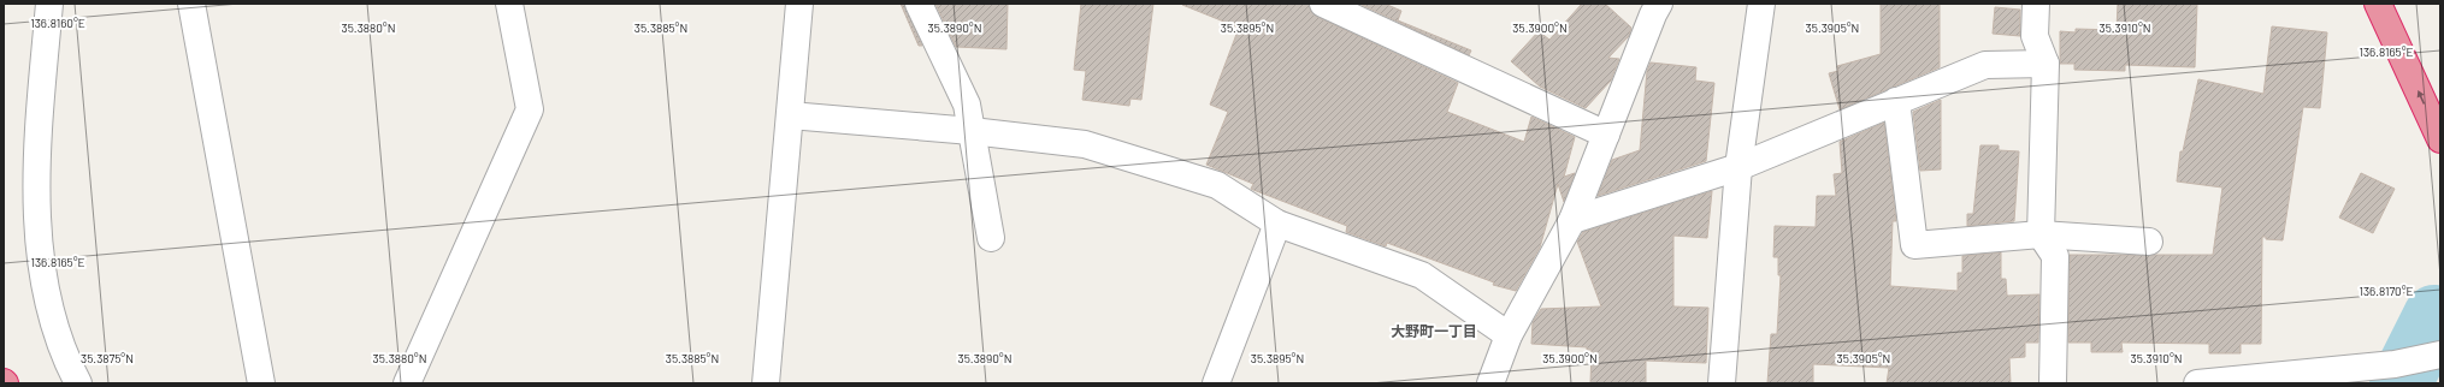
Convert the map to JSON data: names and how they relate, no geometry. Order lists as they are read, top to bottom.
{
  "districts": ["大野町一丁目"],
  "coordinates": [
    "136.8160°E",
    "35.3880°N",
    "35.3885°N",
    "35.3890°N",
    "35.3895°N",
    "35.3900°N",
    "35.3905°N",
    "35.3910°N",
    "136.8165°E",
    "136.8170°E",
    "35.3875°N"
  ]
}
